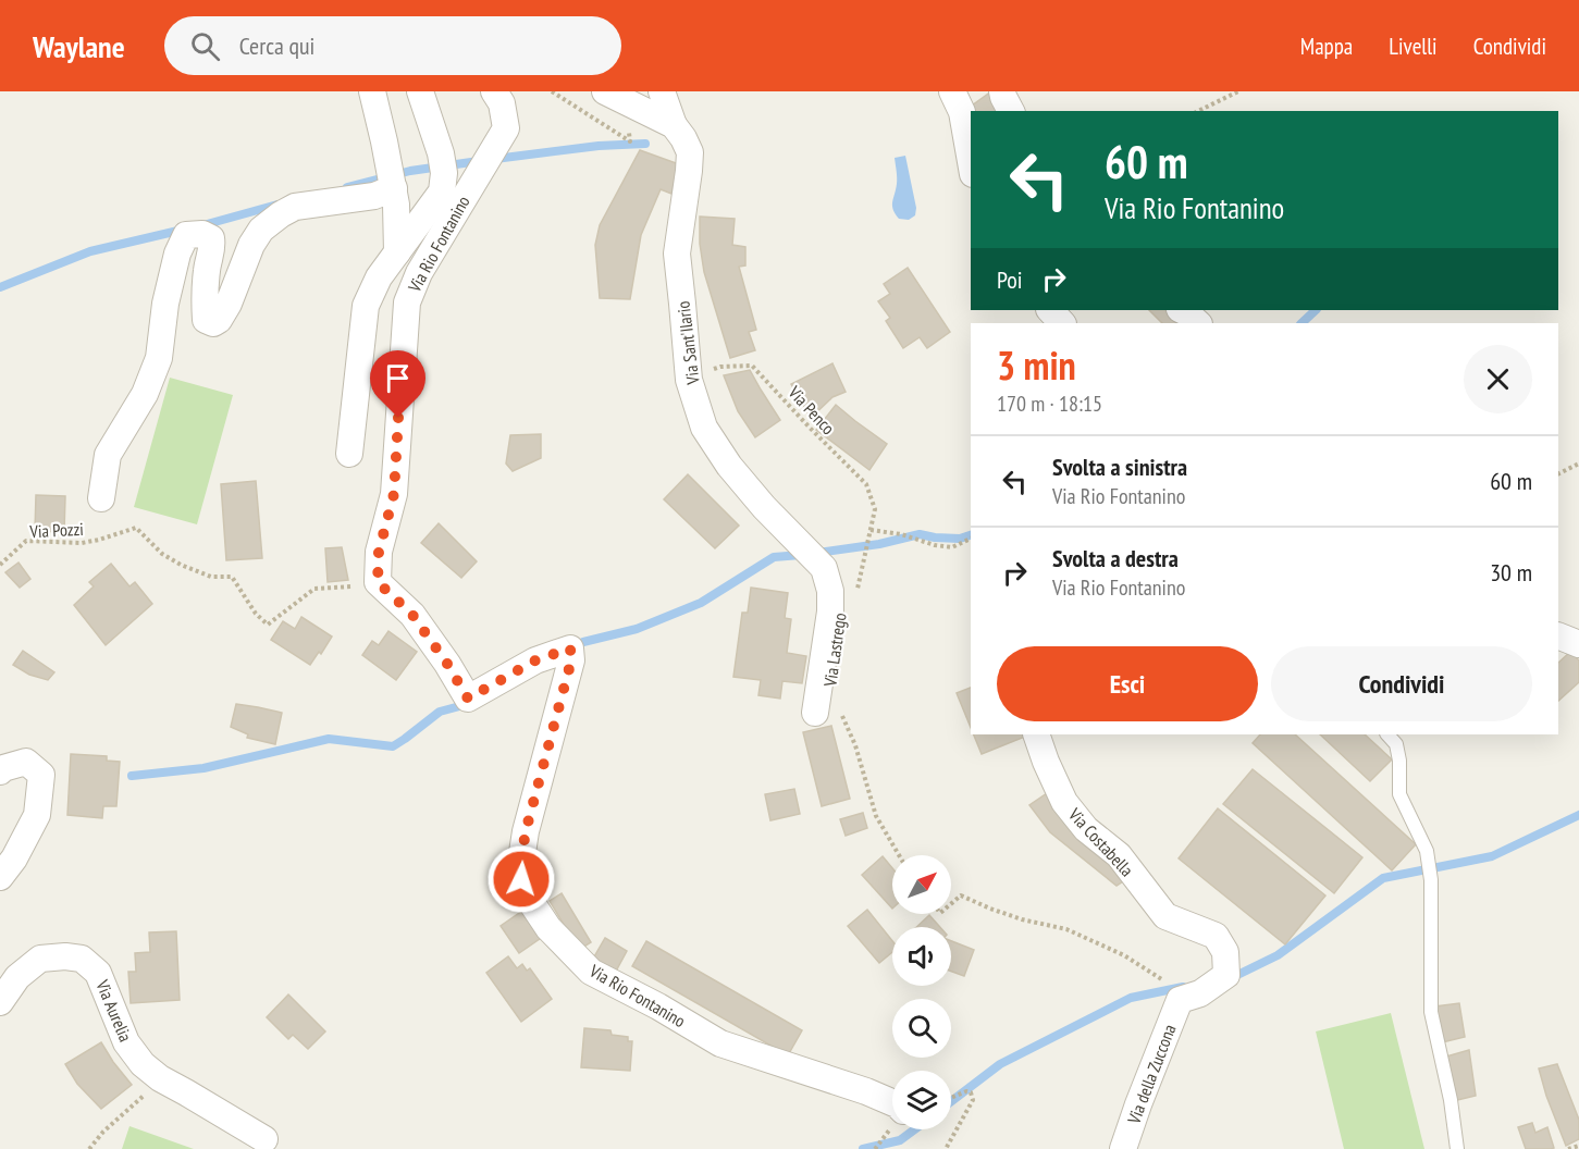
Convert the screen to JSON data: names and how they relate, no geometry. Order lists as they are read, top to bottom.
{
  "streets": {
    "street": [
      "Via Rio Fontanino",
      "Via Sant'Ilario",
      "Via Costabella",
      "Via Aurelia",
      "Via della Zuccona"
    ],
    "path": ["Via Penco", "Via Pozzi", "Via Lastrego"]
  },
  "crossings": [
    ["Via Rio Fontanino", "Via Pozzi"],
    ["Via Sant'Ilario", "Via Penco"],
    ["Via Sant'Ilario", "Via Lastrego"],
    ["Via Penco", "Via Lastrego"],
    ["Via Costabella", "Via della Zuccona"]
  ],
  "north": "top right",
  "page": {
    "header": "Waylane",
    "search": "Cerca qui",
    "nav": ["Mappa", "Livelli", "Condividi"],
    "turn": ["60 m", "Via Rio Fontanino"],
    "then": "Poi",
    "heading": ["3 min", "170 m · 18:15"],
    "list": [
      {
        "name": "Svolta a sinistra",
        "note": "Via Rio Fontanino",
        "value": "60 m"
      },
      {
        "name": "Svolta a destra",
        "note": "Via Rio Fontanino",
        "value": "30 m"
      }
    ],
    "buttons": ["Esci", "Condividi"]
  }
}
